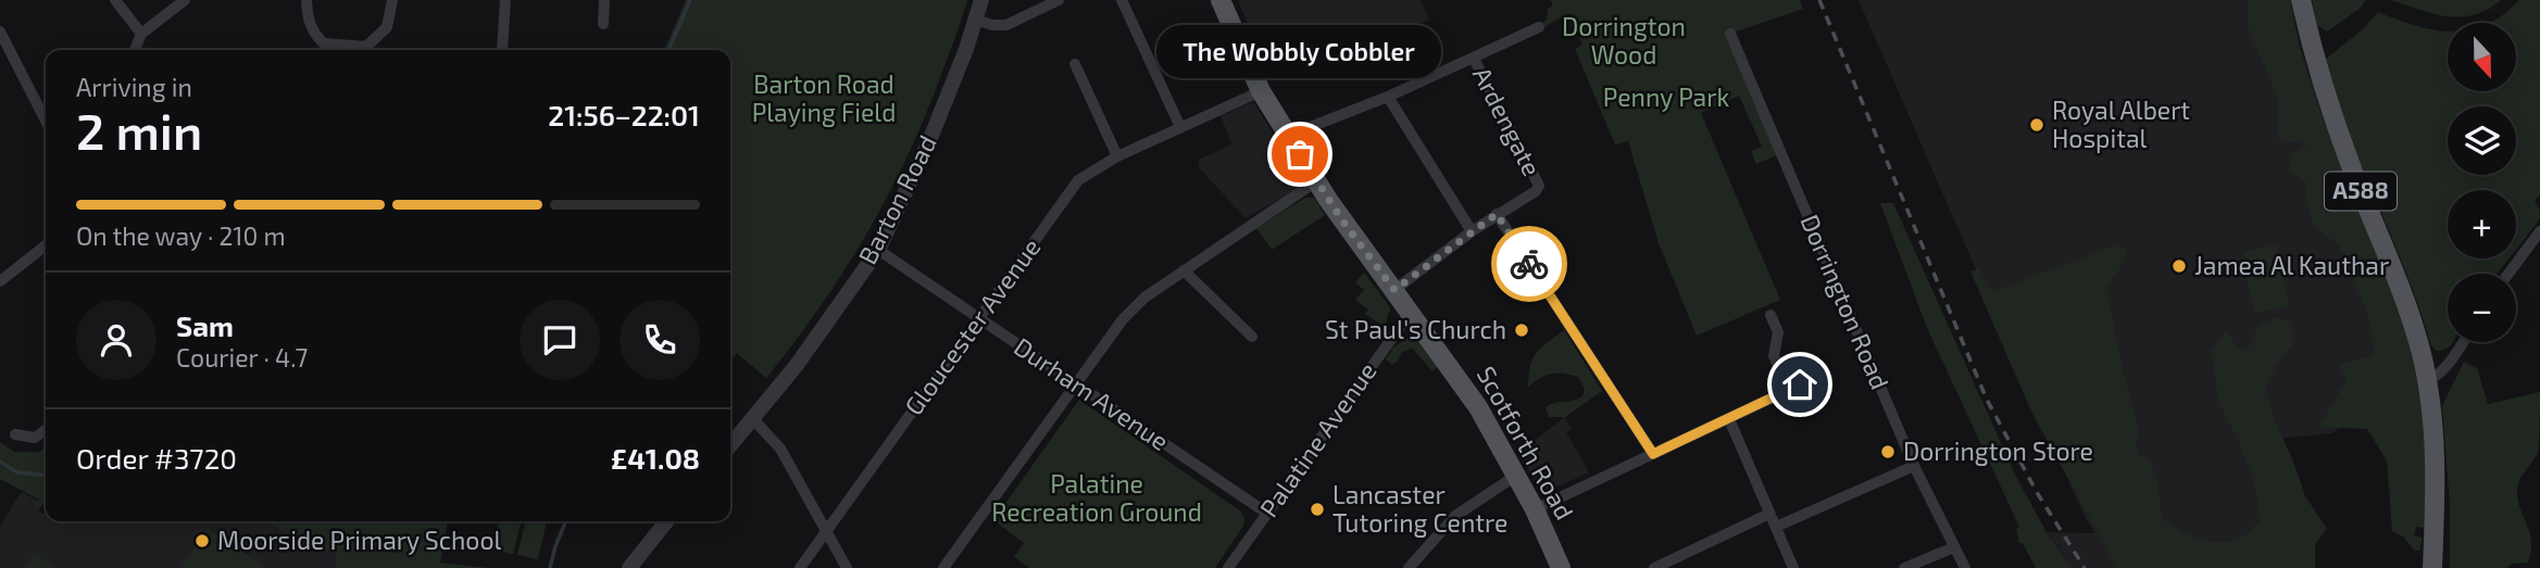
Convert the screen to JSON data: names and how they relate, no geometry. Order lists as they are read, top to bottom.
{
  "streets": {
    "main road": ["A588", "Scotforth Road"],
    "street": [
      "Ardengate",
      "Barton Road",
      "Dorrington Road",
      "Gloucester Avenue",
      "Durham Avenue",
      "Palatine Avenue"
    ]
  },
  "crossings": [
    ["Barton Road", "Durham Avenue"],
    ["Gloucester Avenue", "Durham Avenue"],
    ["Gloucester Avenue", "Scotforth Road"],
    ["Durham Avenue", "Palatine Avenue"],
    ["Palatine Avenue", "Scotforth Road"]
  ],
  "parks": [
    "Dorrington Wood",
    "Barton Road Playing Field",
    "Penny Park",
    "Palatine Recreation Ground"
  ],
  "places": [
    "Royal Albert Hospital",
    "The Wobbly Cobbler",
    "Jamea Al Kauthar",
    "St Paul's Church",
    "Dorrington Store",
    "Lancaster Tutoring Centre",
    "Moorside Primary School"
  ],
  "north": "bottom",
  "page": {
    "map_buttons": ["+", "−"],
    "bubble": "The Wobbly Cobbler",
    "heading": ["2 min", "Arriving in", "21:56–22:01"],
    "panel": [
      "Sam",
      "Courier · 4.7",
      "Order #3720",
      "£41.08"
    ],
    "bar": "On the way · 210 m"
  }
}
